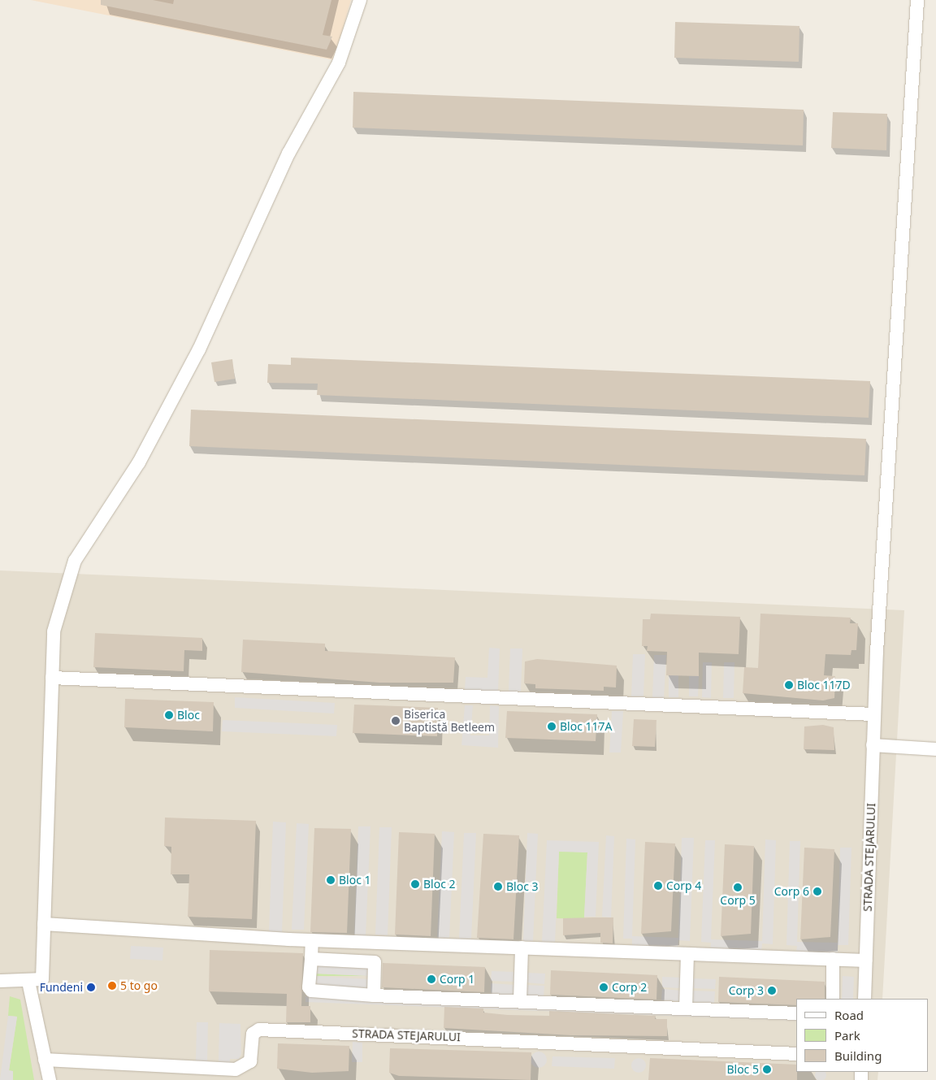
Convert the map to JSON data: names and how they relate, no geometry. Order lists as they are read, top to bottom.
{
  "streets": {
    "street": ["STRADA STEJARULUI"]
  },
  "places": [
    "Bloc 117D",
    "Bloc",
    "Biserica Baptistă Betleem",
    "Bloc 117A",
    "Bloc 1",
    "Bloc 2",
    "Corp 4",
    "Bloc 3",
    "Corp 5",
    "Corp 6",
    "Corp 1",
    "5 to go",
    "Fundeni",
    "Corp 2",
    "Corp 3",
    "Bloc 5"
  ],
  "legend": ["Road", "Park", "Building"]
}
